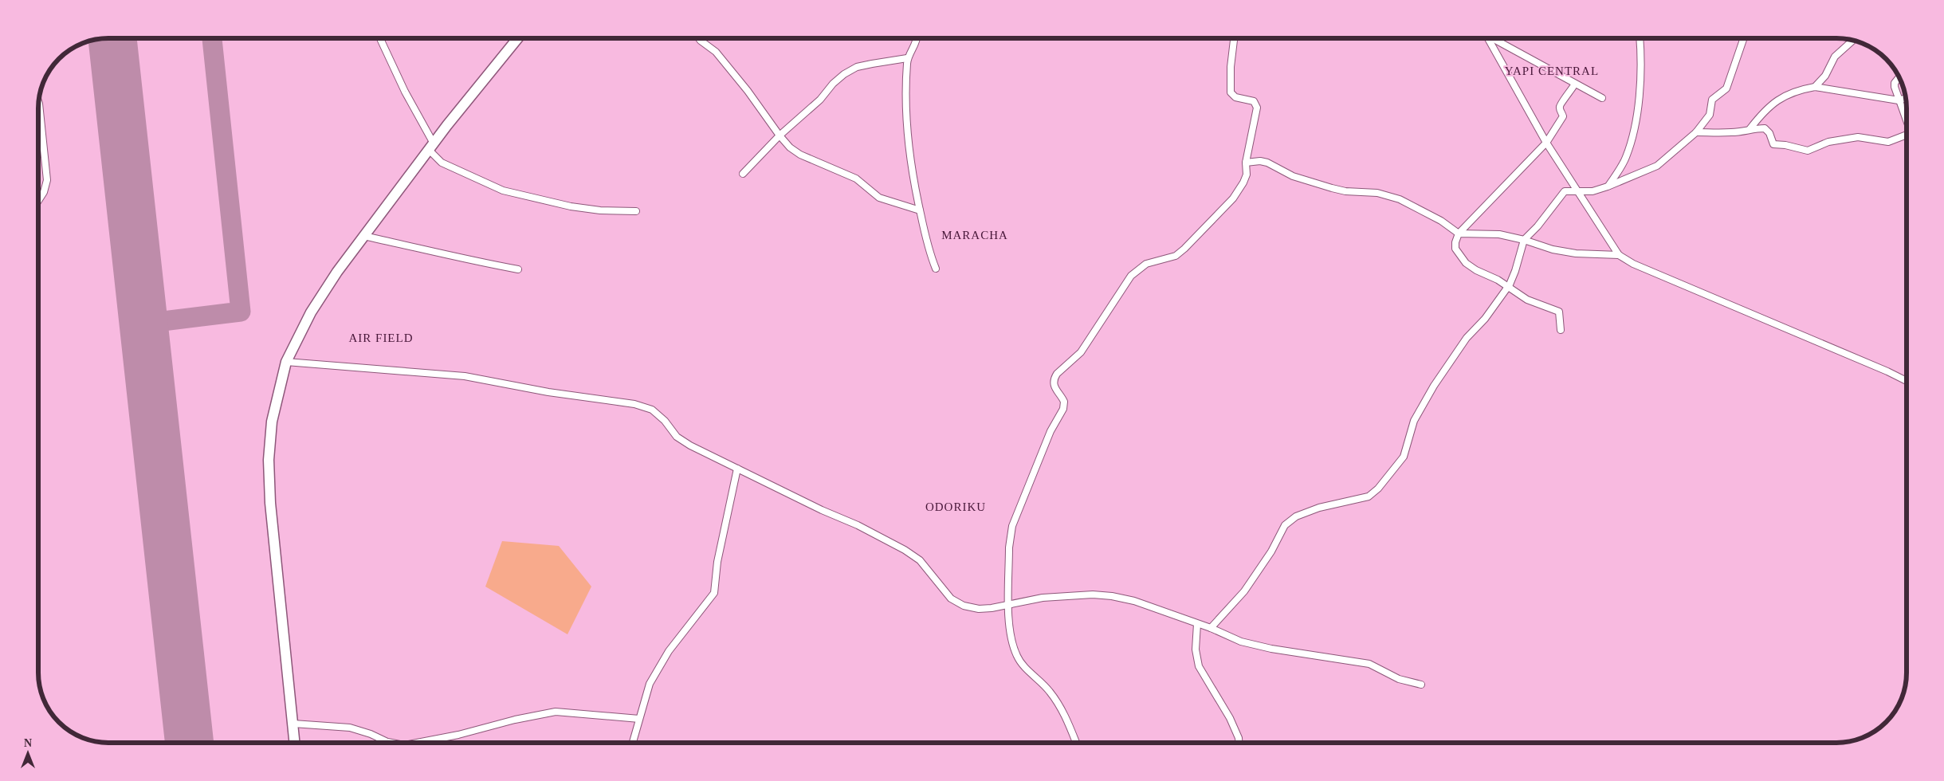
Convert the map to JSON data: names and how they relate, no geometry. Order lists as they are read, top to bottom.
{
  "districts": [
    "YAPI CENTRAL",
    "MARACHA",
    "AIR FIELD",
    "ODORIKU"
  ],
  "north": "top"
}
